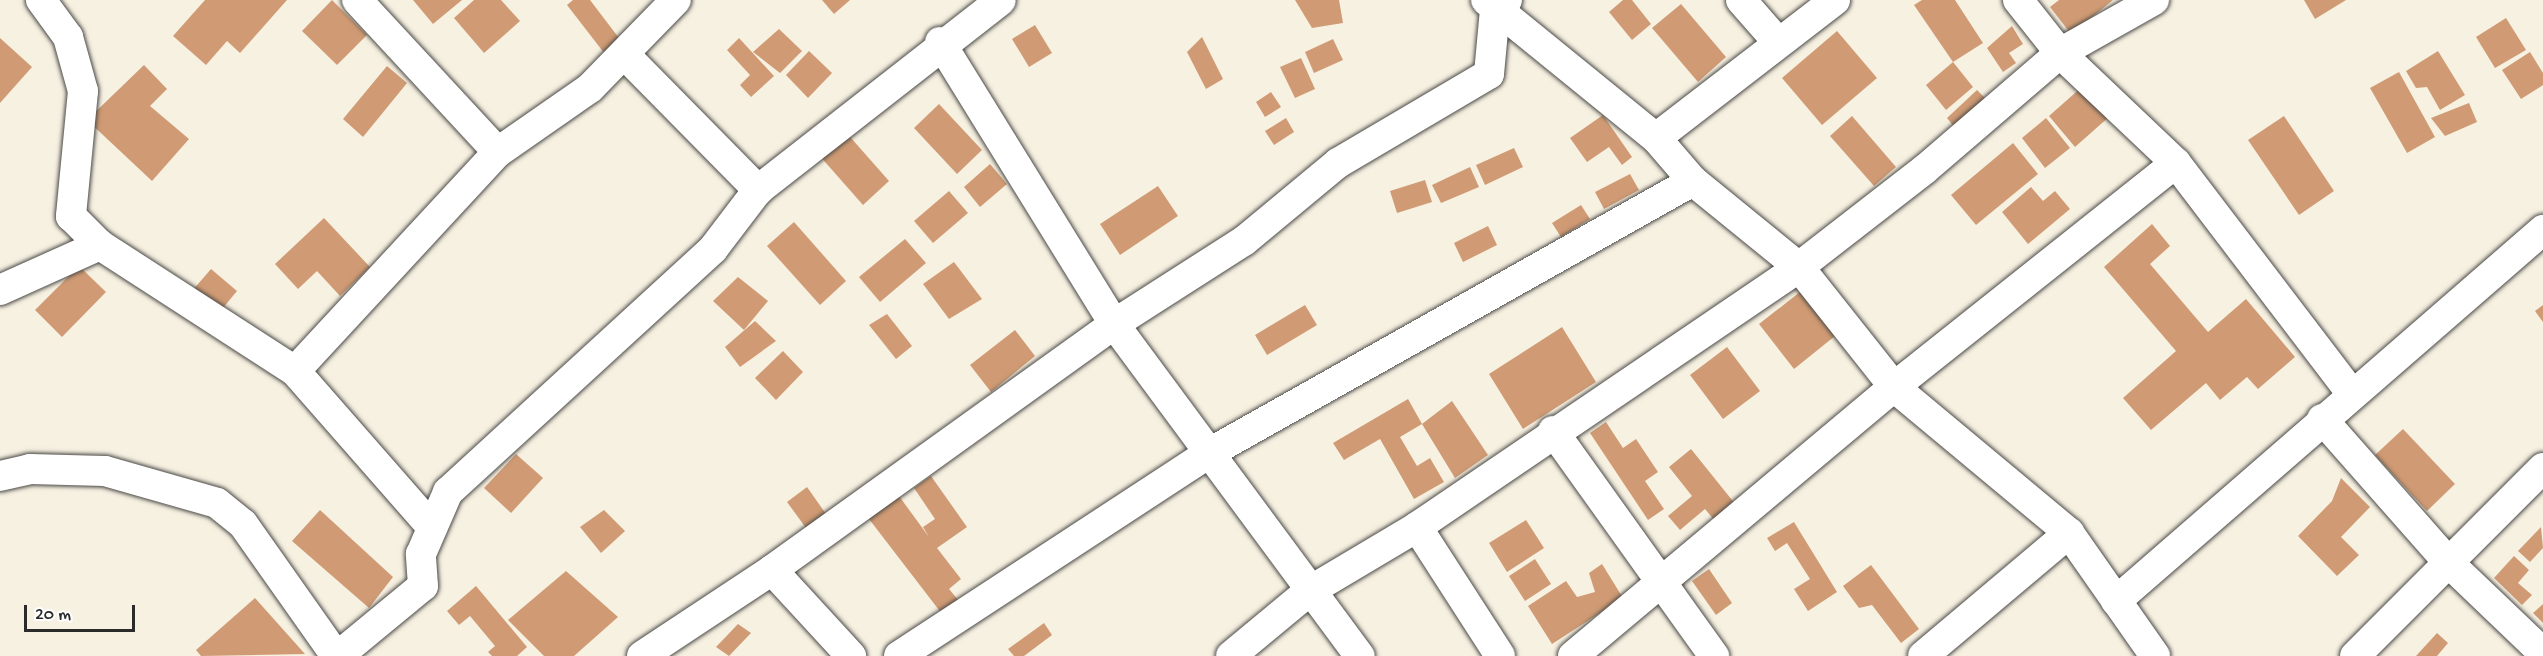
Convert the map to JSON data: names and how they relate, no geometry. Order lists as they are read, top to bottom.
{
  "scale_bar": "20 m"
}
